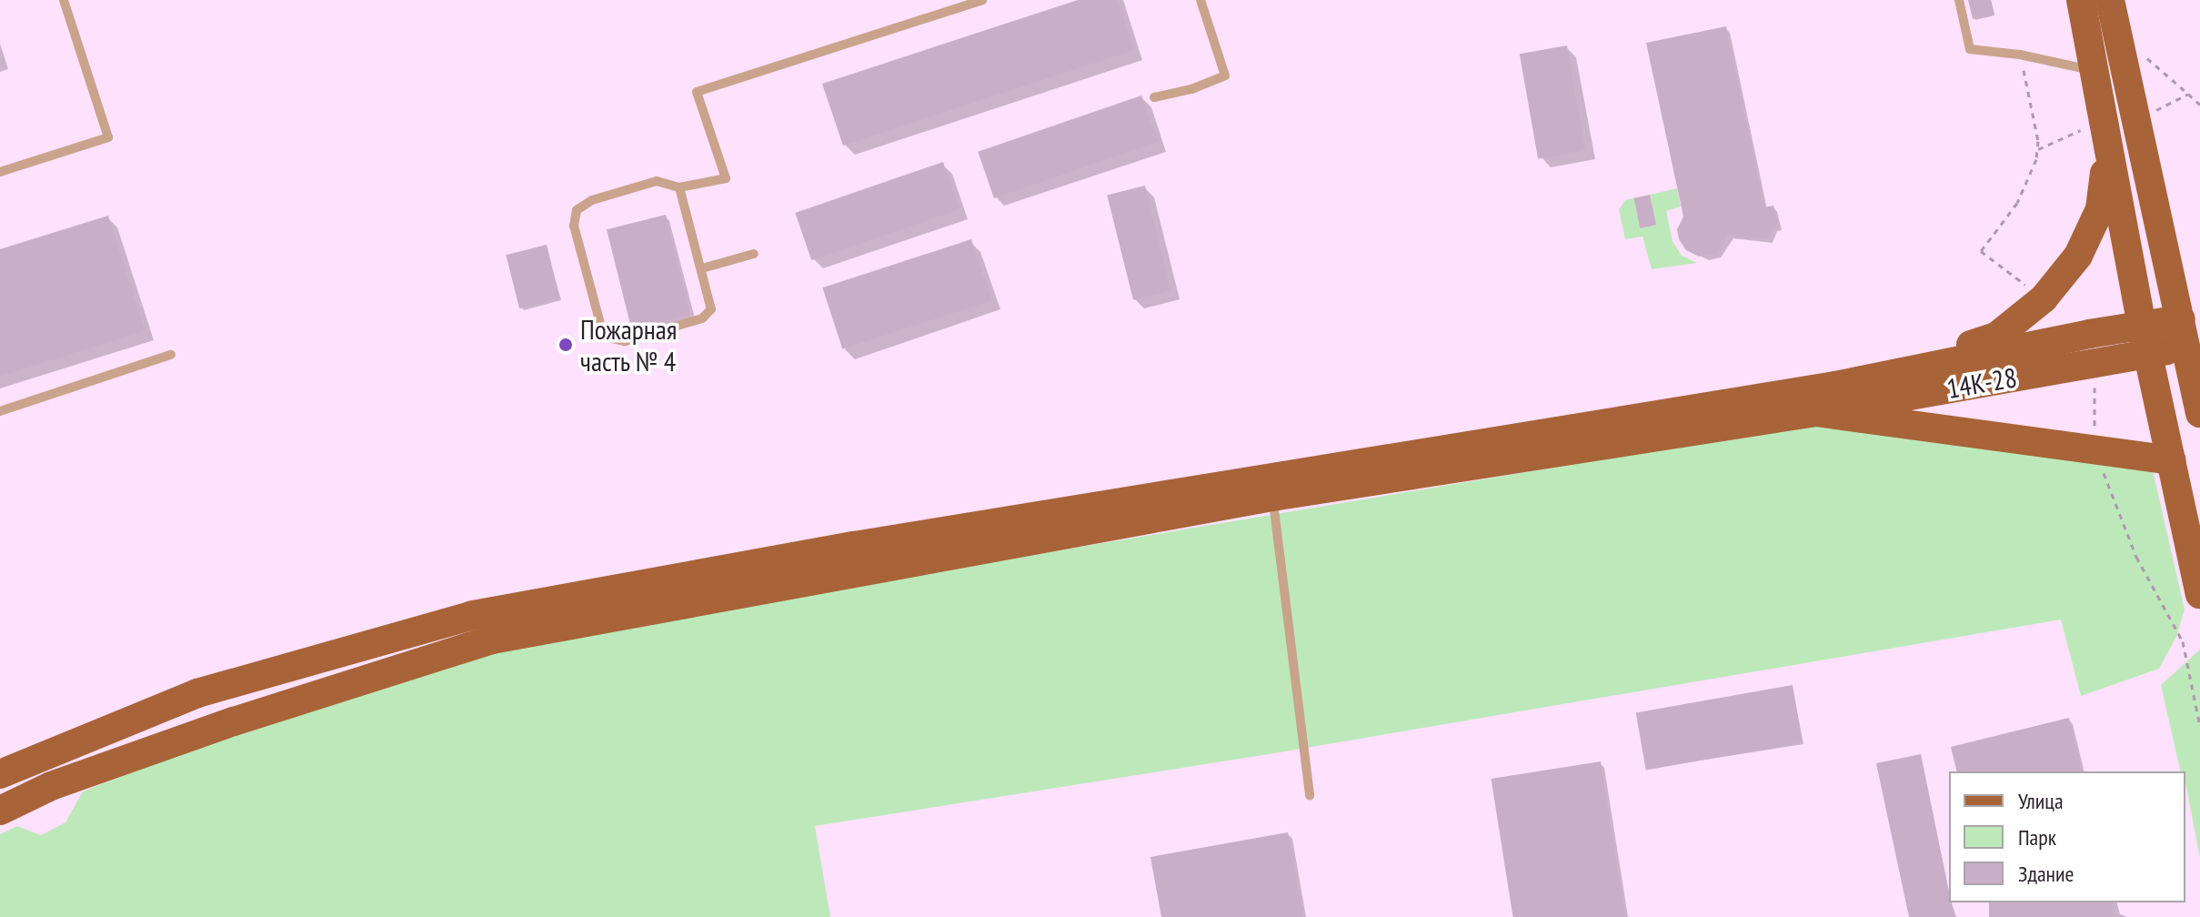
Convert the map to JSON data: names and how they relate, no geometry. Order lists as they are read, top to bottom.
{
  "streets": {
    "main road": ["14К-28"]
  },
  "places": ["Пожарная часть № 4"],
  "legend": ["Улица", "Парк", "Здание"]
}
